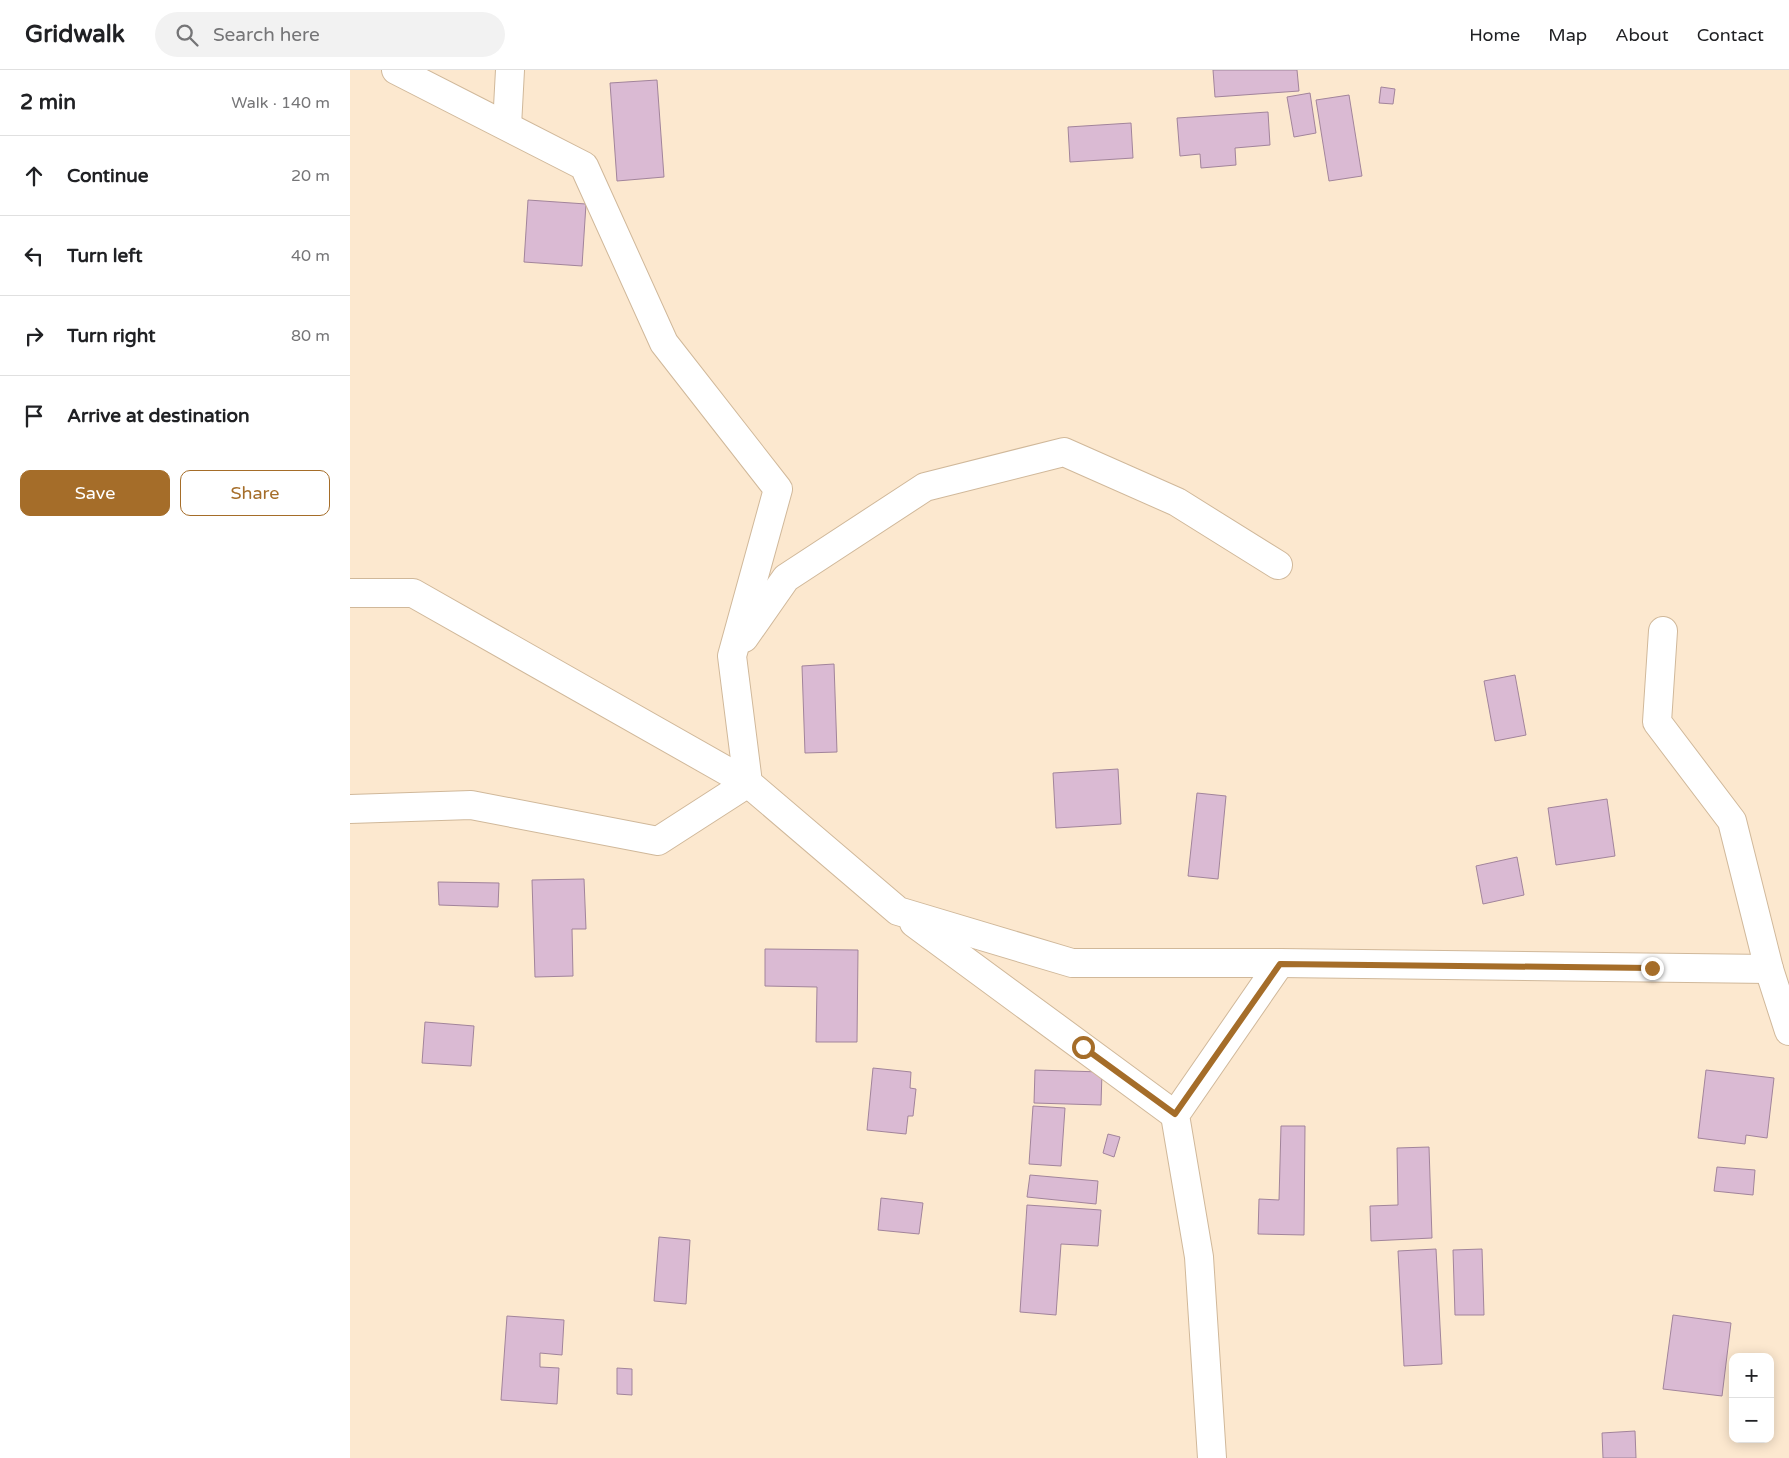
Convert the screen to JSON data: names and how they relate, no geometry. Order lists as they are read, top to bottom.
{
  "page": {
    "header": "Gridwalk",
    "search": "Search here",
    "nav": [
      "Home",
      "Map",
      "About",
      "Contact"
    ],
    "heading": ["2 min", "Walk · 140 m"],
    "list": [
      ["Continue", "20 m"],
      ["Turn left", "40 m"],
      ["Turn right", "80 m"],
      "Arrive at destination"
    ],
    "buttons": ["Save", "Share"],
    "map_buttons": ["+", "−"]
  }
}
